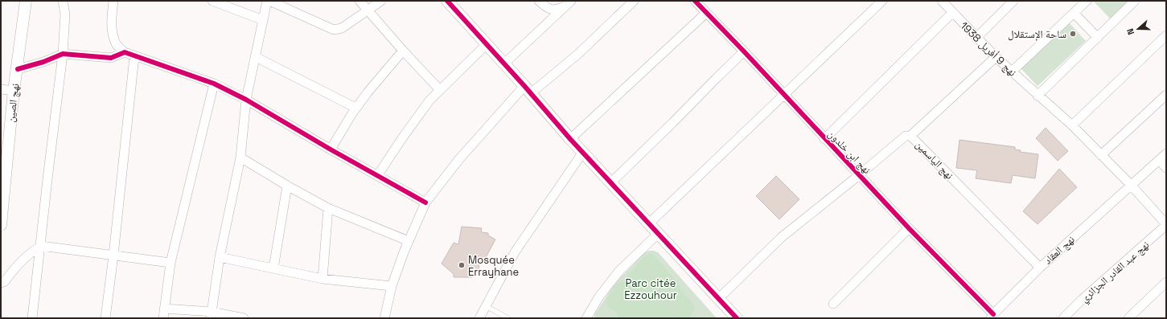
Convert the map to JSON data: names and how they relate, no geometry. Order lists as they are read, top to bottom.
{
  "streets": {
    "street": [
      "نهج 9 أفريل 1938",
      "نهج الصين",
      "نهج ابن خلدون",
      "نهج الياسمين",
      "نهج العقاد",
      "نهج عبد القادر الجزائري"
    ]
  },
  "crossings": [
    ["نهج 9 أفريل 1938", "نهج الياسمين"],
    ["نهج 9 أفريل 1938", "نهج العقاد"],
    ["نهج 9 أفريل 1938", "نهج عبد القادر الجزائري"],
    ["نهج ابن خلدون", "نهج العقاد"],
    ["نهج الياسمين", "نهج العقاد"]
  ],
  "parks": ["Parc citée Ezzouhour"],
  "places": ["ساحة اﻹستقلال", "Mosquée Errayhane"],
  "north": "left"
}
